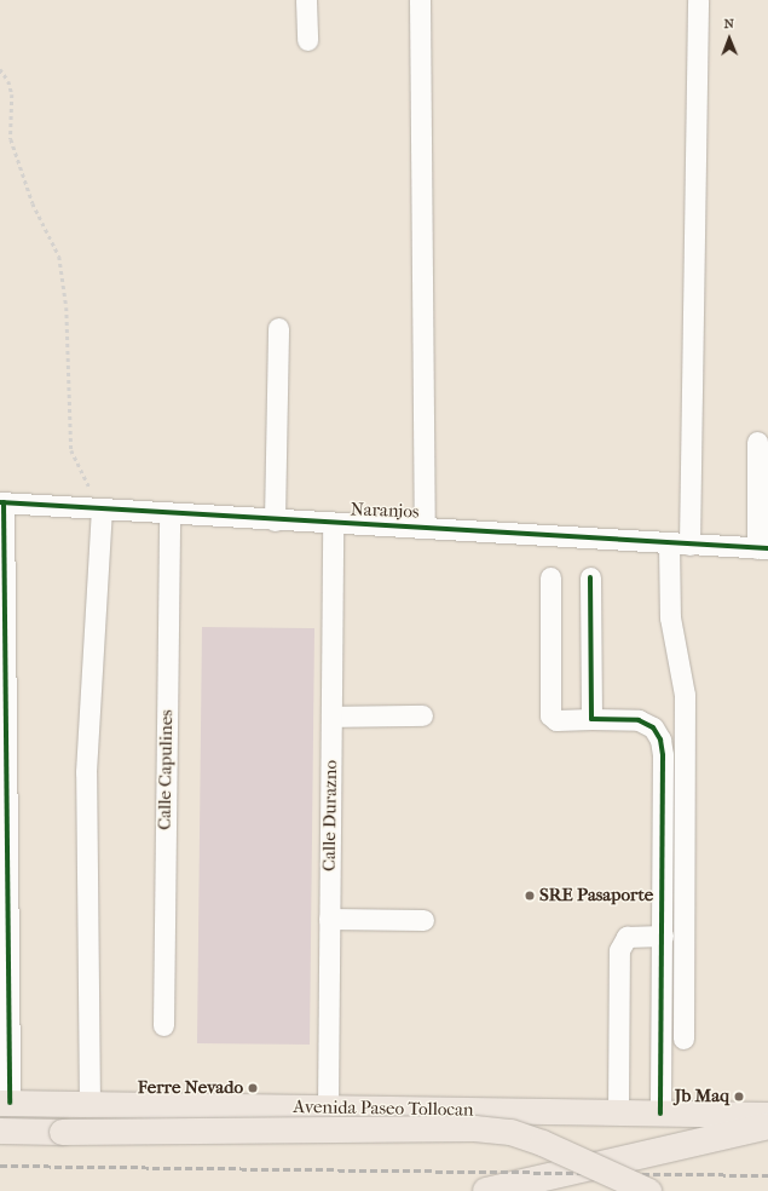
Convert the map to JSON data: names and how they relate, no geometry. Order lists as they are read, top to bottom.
{
  "streets": {
    "main road": ["Avenida Paseo Tollocan"],
    "street": ["Naranjos", "Calle Capulines", "Calle Durazno"]
  },
  "crossings": [
    ["Naranjos", "Calle Capulines"],
    ["Naranjos", "Calle Durazno"],
    ["Calle Durazno", "Avenida Paseo Tollocan"]
  ],
  "places": ["SRE Pasaporte", "Ferre Nevado", "Jb Maq"],
  "north": "top"
}
